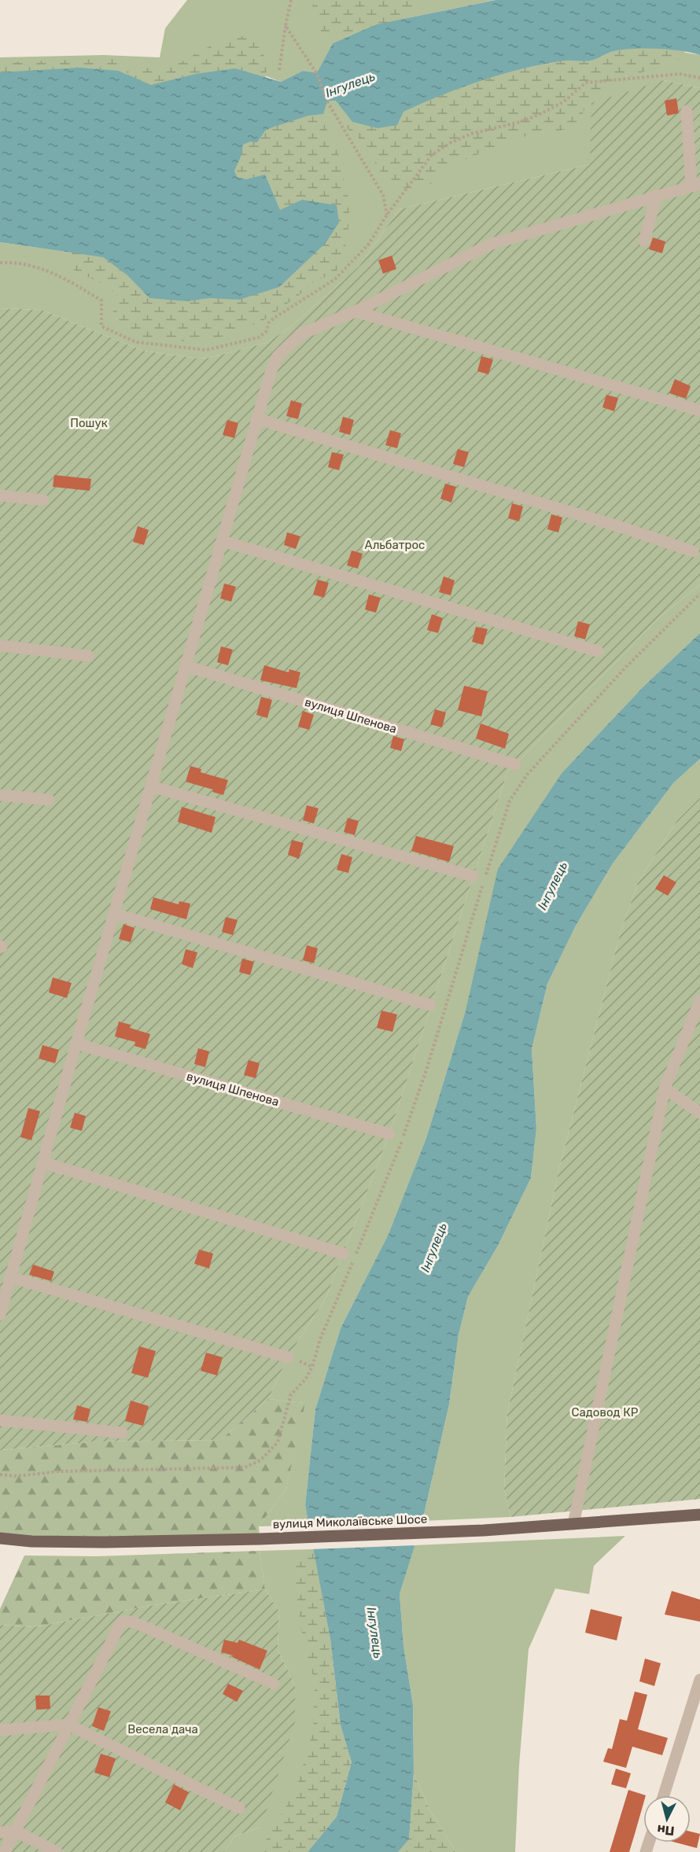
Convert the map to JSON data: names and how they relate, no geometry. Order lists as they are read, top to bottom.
{
  "streets": {
    "main road": ["вулиця Миколаївське Шосе"],
    "street": ["вулиця Шпенова"]
  },
  "water": ["Інгулець"],
  "parks": [
    "Пошук",
    "Альбатрос",
    "Садовод КР",
    "Весела дача"
  ],
  "north": "bottom"
}
